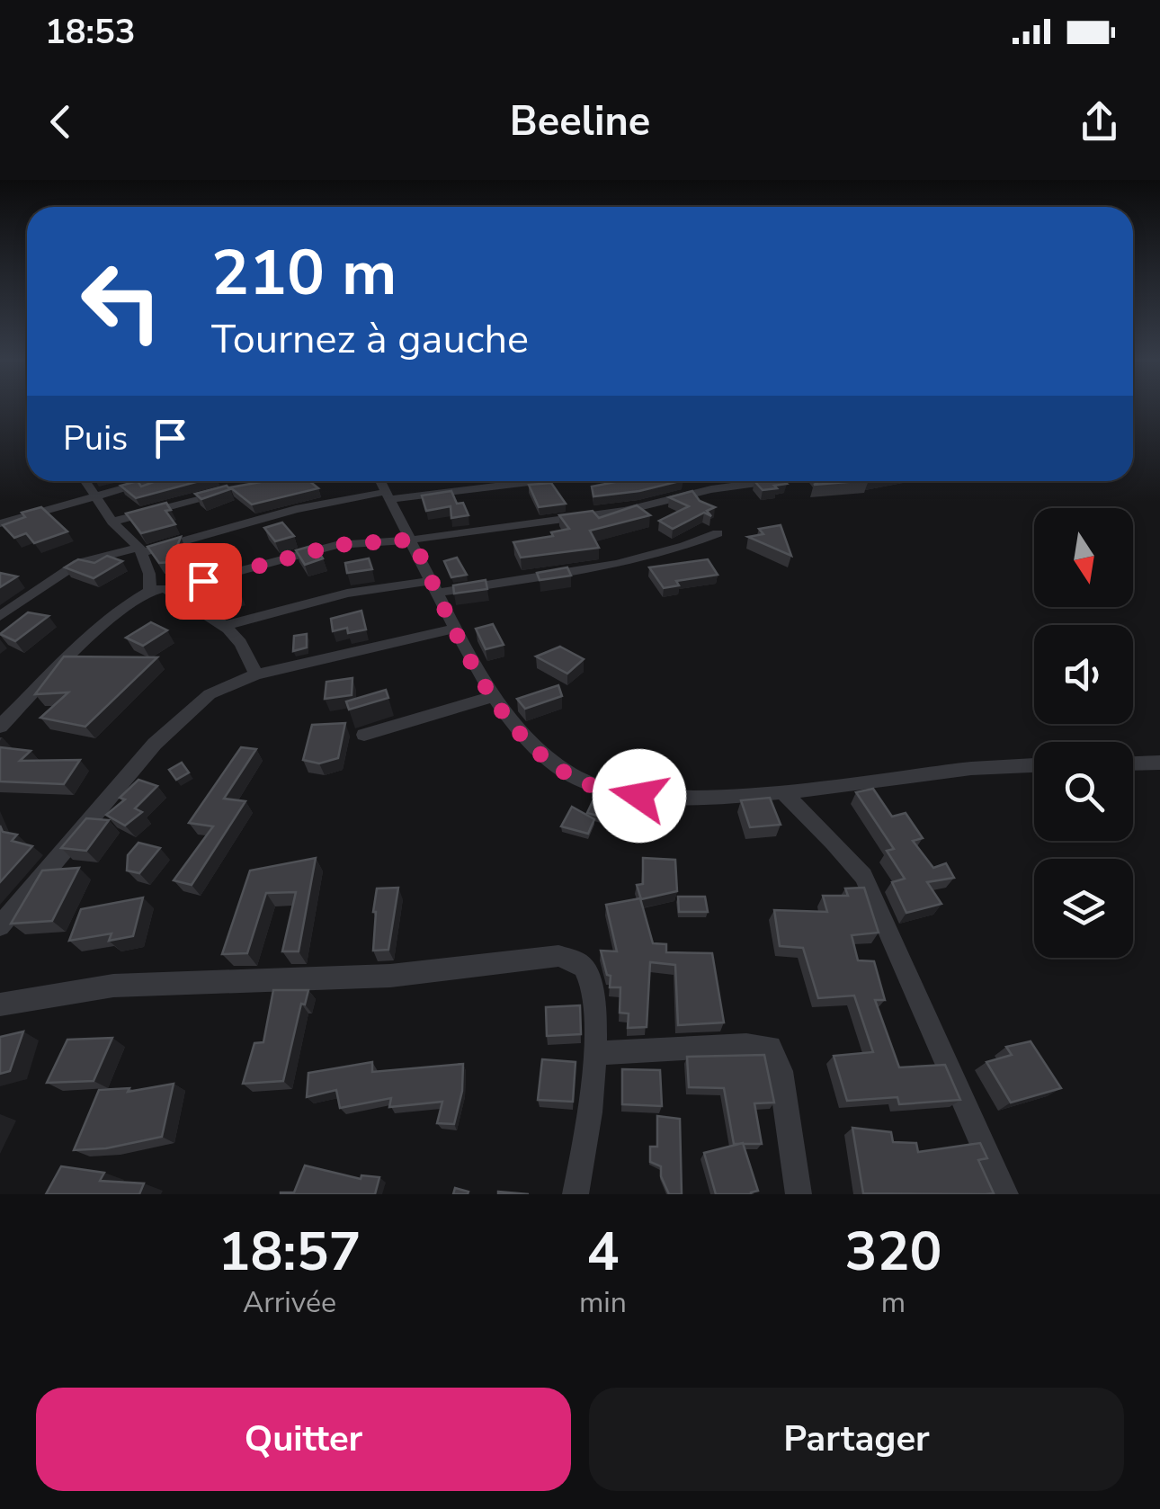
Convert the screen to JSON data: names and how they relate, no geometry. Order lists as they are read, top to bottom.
{
  "north": "bottom",
  "page": {
    "status": "18:53",
    "header": "Beeline",
    "turn": ["210 m", "Tournez à gauche"],
    "then": "Puis",
    "eta": [
      "18:57",
      "Arrivée",
      "4",
      "min",
      "320",
      "m"
    ],
    "buttons": ["Quitter", "Partager"]
  }
}
